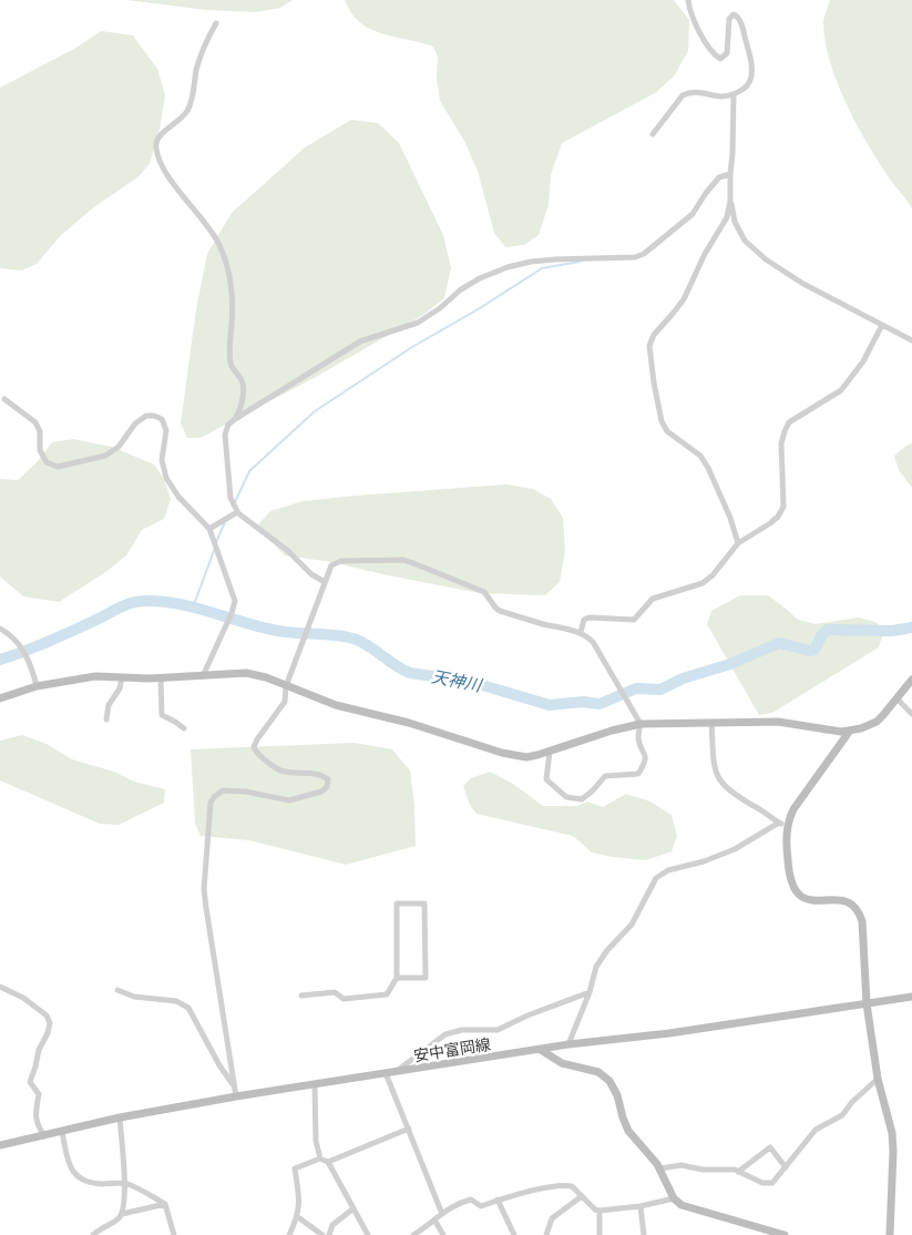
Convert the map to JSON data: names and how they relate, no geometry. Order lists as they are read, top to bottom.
{
  "streets": {
    "street": ["安中富岡線"]
  },
  "water": ["天神川"]
}
